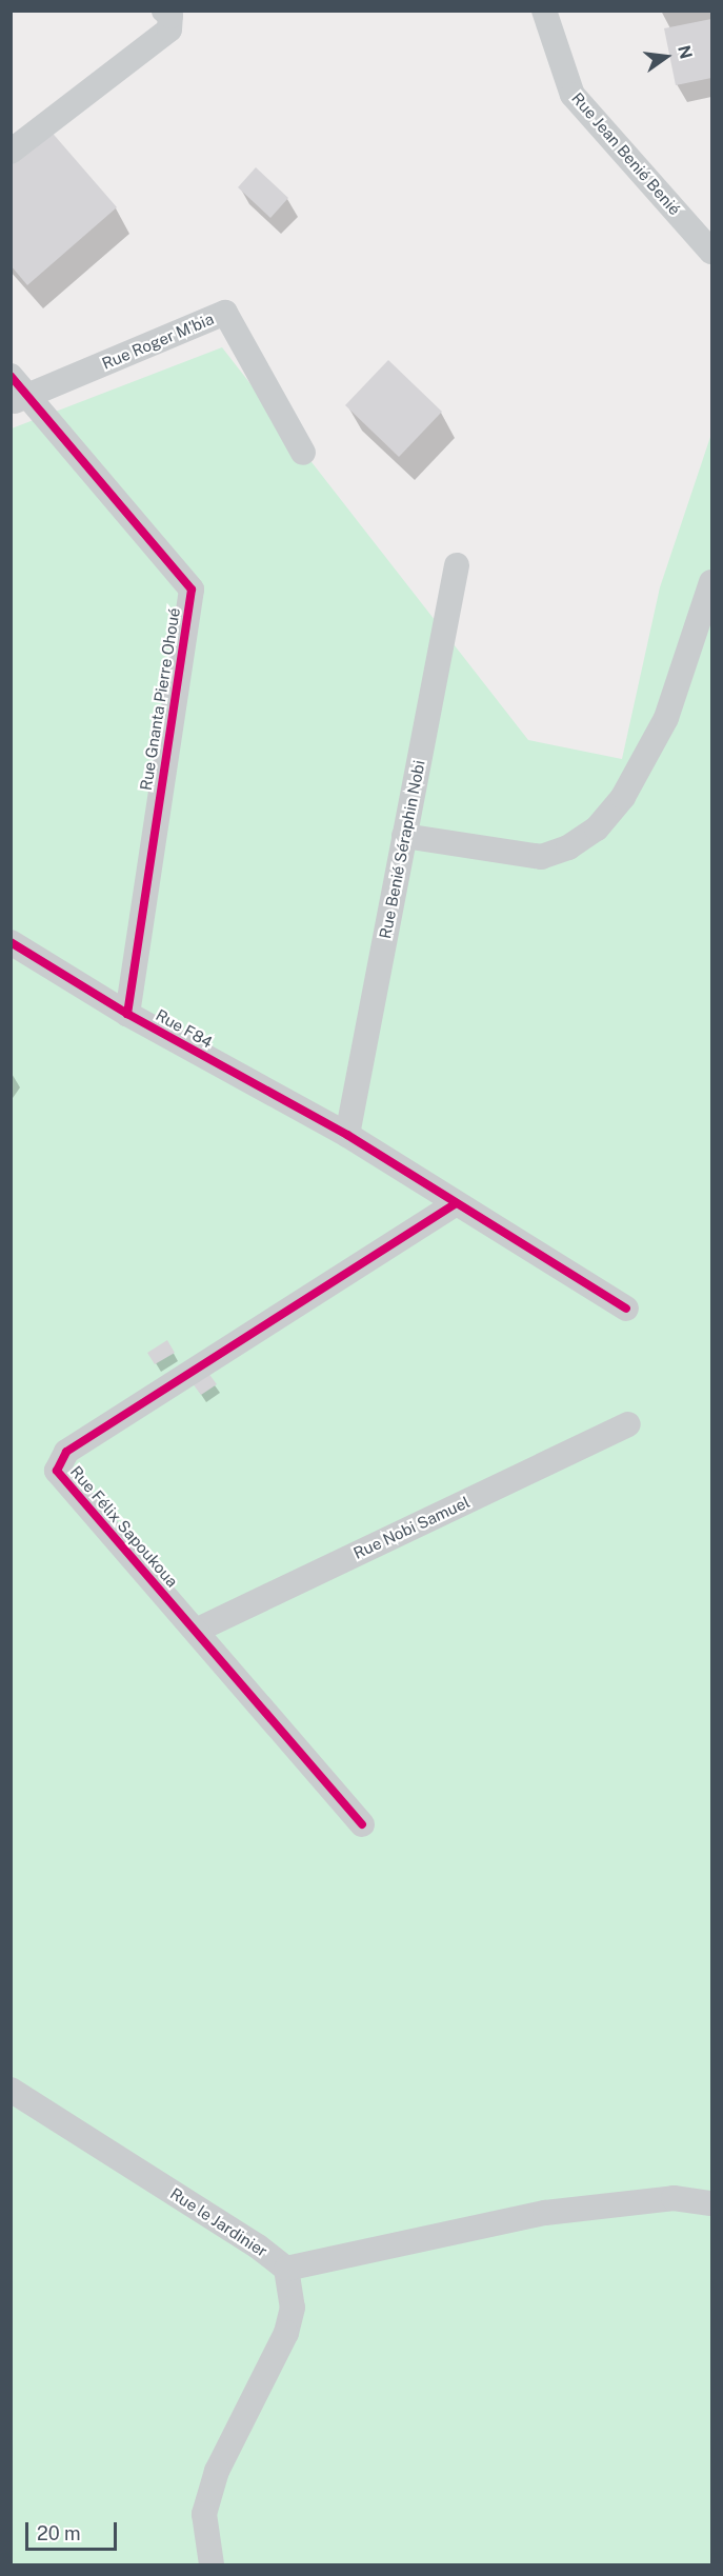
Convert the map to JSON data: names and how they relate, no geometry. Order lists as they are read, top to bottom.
{
  "streets": {
    "street": [
      "Rue Jean Benié Benié",
      "Rue Roger M'bia",
      "Rue Gnanta Pierre Ohoué",
      "Rue Benié Séraphin Nobi",
      "Rue F84",
      "Rue Félix Sapoukoua",
      "Rue Nobi Samuel",
      "Rue le Jardinier"
    ]
  },
  "crossings": [
    ["Rue Roger M'bia", "Rue Gnanta Pierre Ohoué"],
    ["Rue Gnanta Pierre Ohoué", "Rue F84"],
    ["Rue Benié Séraphin Nobi", "Rue F84"],
    ["Rue F84", "Rue Félix Sapoukoua"],
    ["Rue Félix Sapoukoua", "Rue Nobi Samuel"]
  ],
  "scale_bar": "20 m",
  "north": "right"
}
